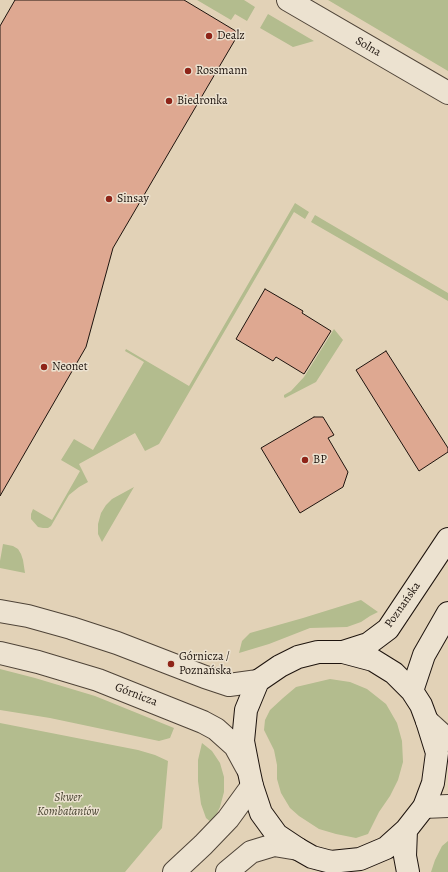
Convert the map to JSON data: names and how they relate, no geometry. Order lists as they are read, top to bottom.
{
  "streets": {
    "street": ["Solna", "Poznańska", "Górnicza"]
  },
  "parks": ["Skwer Kombatantów"],
  "places": [
    "Dealz",
    "Rossmann",
    "Biedronka",
    "Sinsay",
    "Neonet",
    "BP",
    "Górnicza / Poznańska"
  ]
}
